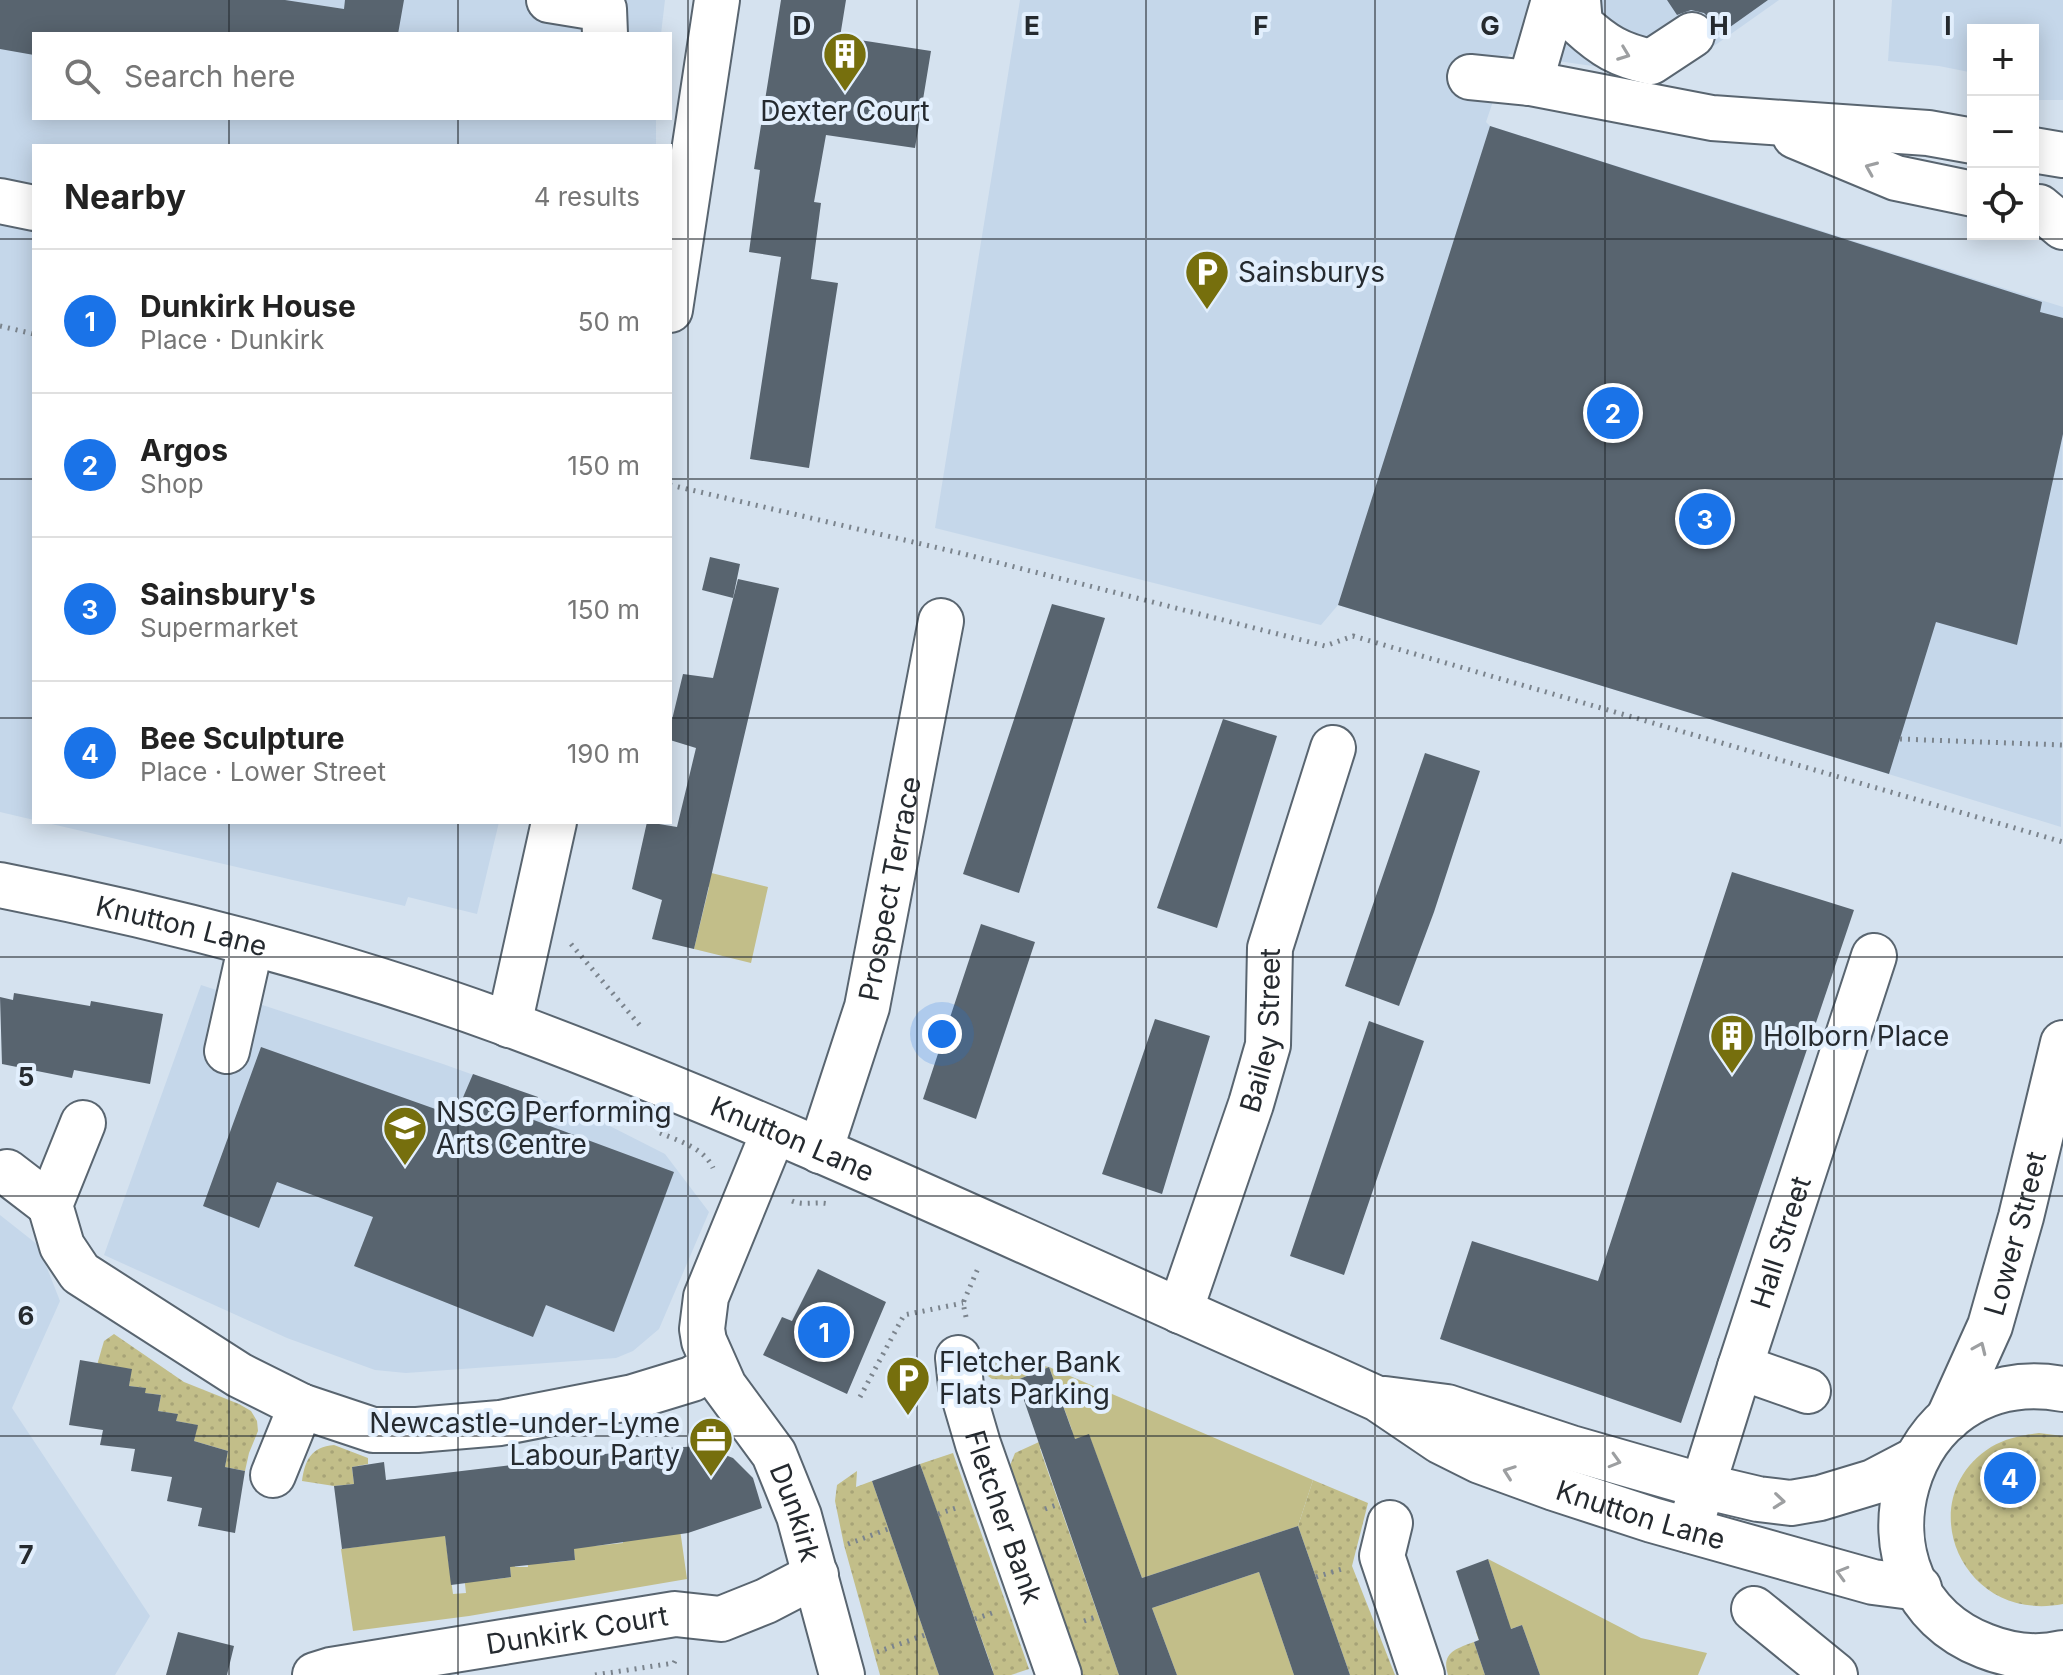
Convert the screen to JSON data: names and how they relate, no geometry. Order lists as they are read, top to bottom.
{
  "streets": {
    "main road": [
      "Prospect Terrace",
      "Knutton Lane",
      "Bailey Street",
      "Lower Street",
      "Hall Street",
      "Dunkirk",
      "Fletcher Bank",
      "Dunkirk Court"
    ]
  },
  "crossings": [
    ["Prospect Terrace", "Knutton Lane"],
    ["Knutton Lane", "Bailey Street"],
    ["Knutton Lane", "Hall Street"],
    ["Knutton Lane", "Dunkirk"],
    ["Dunkirk", "Dunkirk Court"]
  ],
  "one_way": ["Lower Street"],
  "places": {
    "building": ["Dexter Court", "Holborn Place"],
    "parking": ["Sainsburys", "Fletcher Bank Flats Parking"],
    "school or university": ["NSCG Performing Arts Centre"],
    "office": ["Newcastle-under-Lyme Labour Party"]
  },
  "page": {
    "map_buttons": ["+", "−"],
    "search": "Search here",
    "heading": ["Nearby", "4 results"],
    "list": [
      {
        "mark": "1",
        "name": "Dunkirk House",
        "note": "Place · Dunkirk",
        "value": "50 m"
      },
      {
        "mark": "2",
        "name": "Argos",
        "note": "Shop",
        "value": "150 m"
      },
      {
        "mark": "3",
        "name": "Sainsbury's",
        "note": "Supermarket",
        "value": "150 m"
      },
      {
        "mark": "4",
        "name": "Bee Sculpture",
        "note": "Place · Lower Street",
        "value": "190 m"
      }
    ],
    "pins": [
      "2",
      "3",
      "1",
      "4"
    ]
  },
  "grid": {
    "columns": [
      "D",
      "E",
      "F",
      "G",
      "H",
      "I"
    ],
    "rows": ["5", "6", "7"]
  }
}
